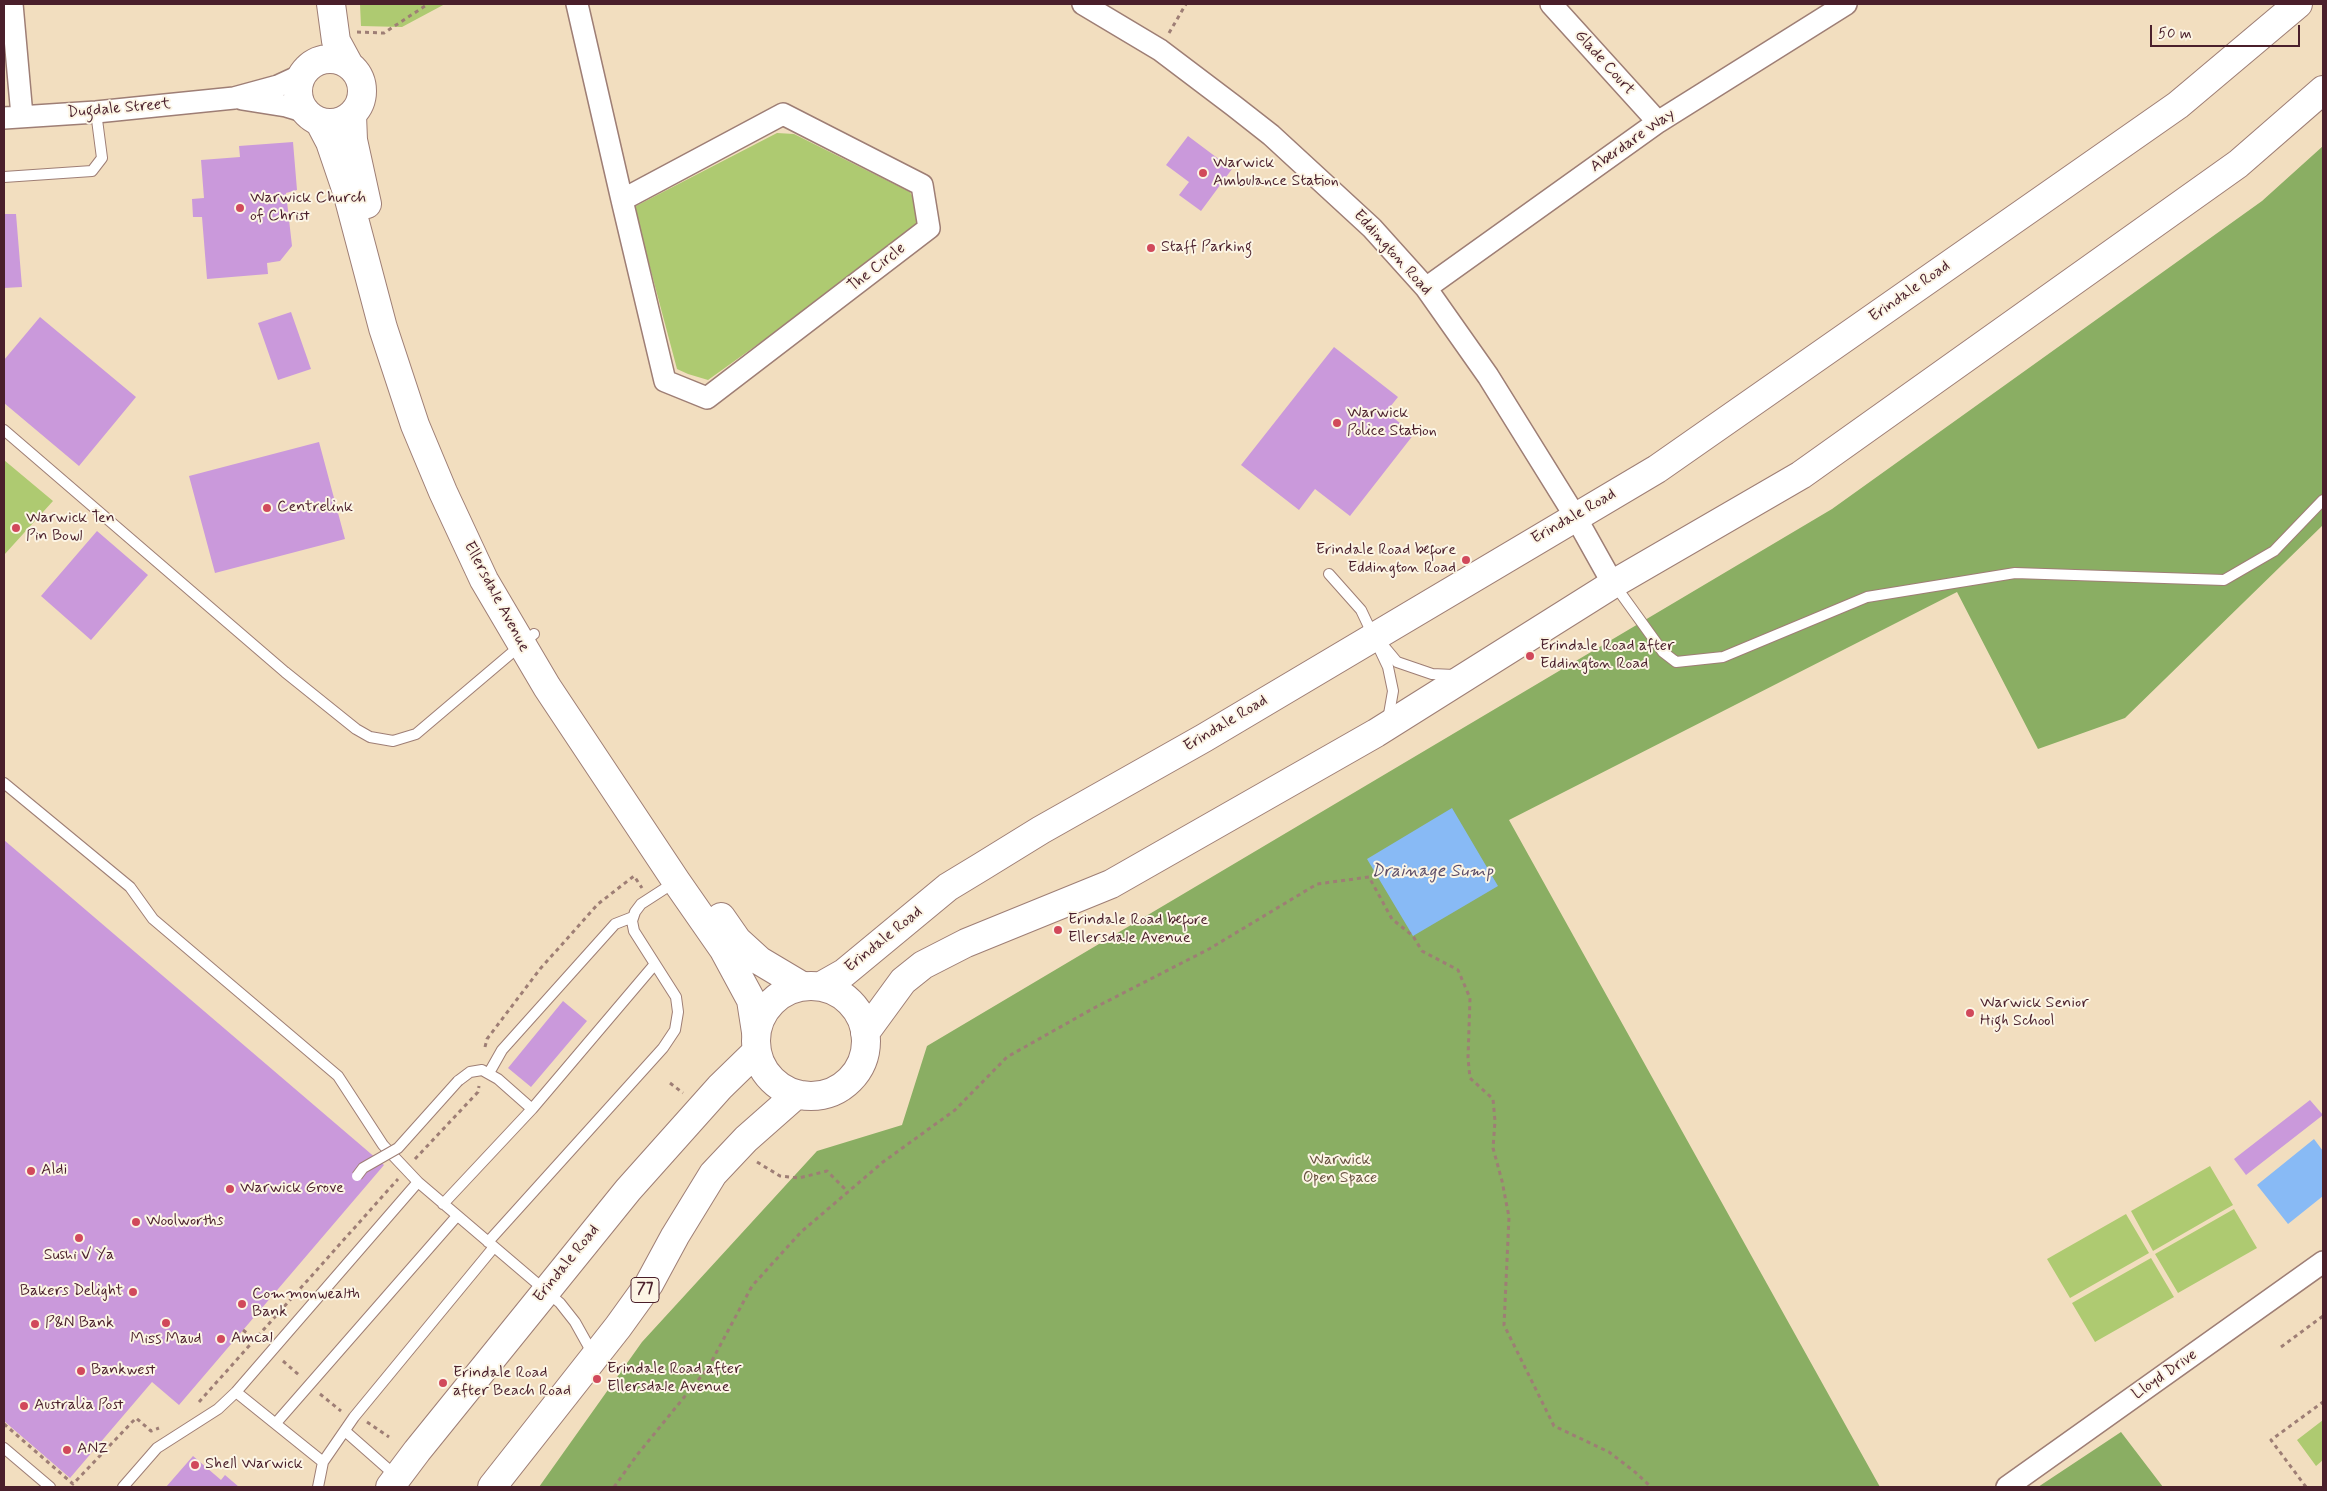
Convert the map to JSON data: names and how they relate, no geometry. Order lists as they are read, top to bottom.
{
  "streets": {
    "main road": ["Erindale Road", "Ellersdale Avenue", "77"],
    "street": [
      "Glade Court",
      "Dugdale Street",
      "Aberdare Way",
      "Eddington Road",
      "The Circle",
      "Lloyd Drive"
    ]
  },
  "crossings": [
    ["Glade Court", "Aberdare Way"],
    ["Dugdale Street", "Ellersdale Avenue"],
    ["Aberdare Way", "Eddington Road"],
    ["Eddington Road", "Erindale Road"],
    ["Erindale Road", "Ellersdale Avenue"],
    ["Erindale Road", "77"],
    ["Ellersdale Avenue", "77"]
  ],
  "water": ["Drainage Sump"],
  "parks": ["Warwick Open Space"],
  "places": [
    "Warwick Ambulance Station",
    "Warwick Church of Christ",
    "Staff Parking",
    "Warwick Police Station",
    "Centrelink",
    "Warwick Ten Pin Bowl",
    "Erindale Road before Eddington Road",
    "Erindale Road after Eddington Road",
    "Erindale Road before Ellersdale Avenue",
    "Warwick Senior High School",
    "Aldi",
    "Warwick Grove",
    "Woolworths",
    "Sushi V Ya",
    "Bakers Delight",
    "Commonwealth Bank",
    "Miss Maud",
    "P&N Bank",
    "Amcal",
    "Bankwest",
    "Erindale Road after Ellersdale Avenue",
    "Erindale Road after Beach Road",
    "Australia Post",
    "ANZ",
    "Shell Warwick"
  ],
  "scale_bar": "50 m"
}
